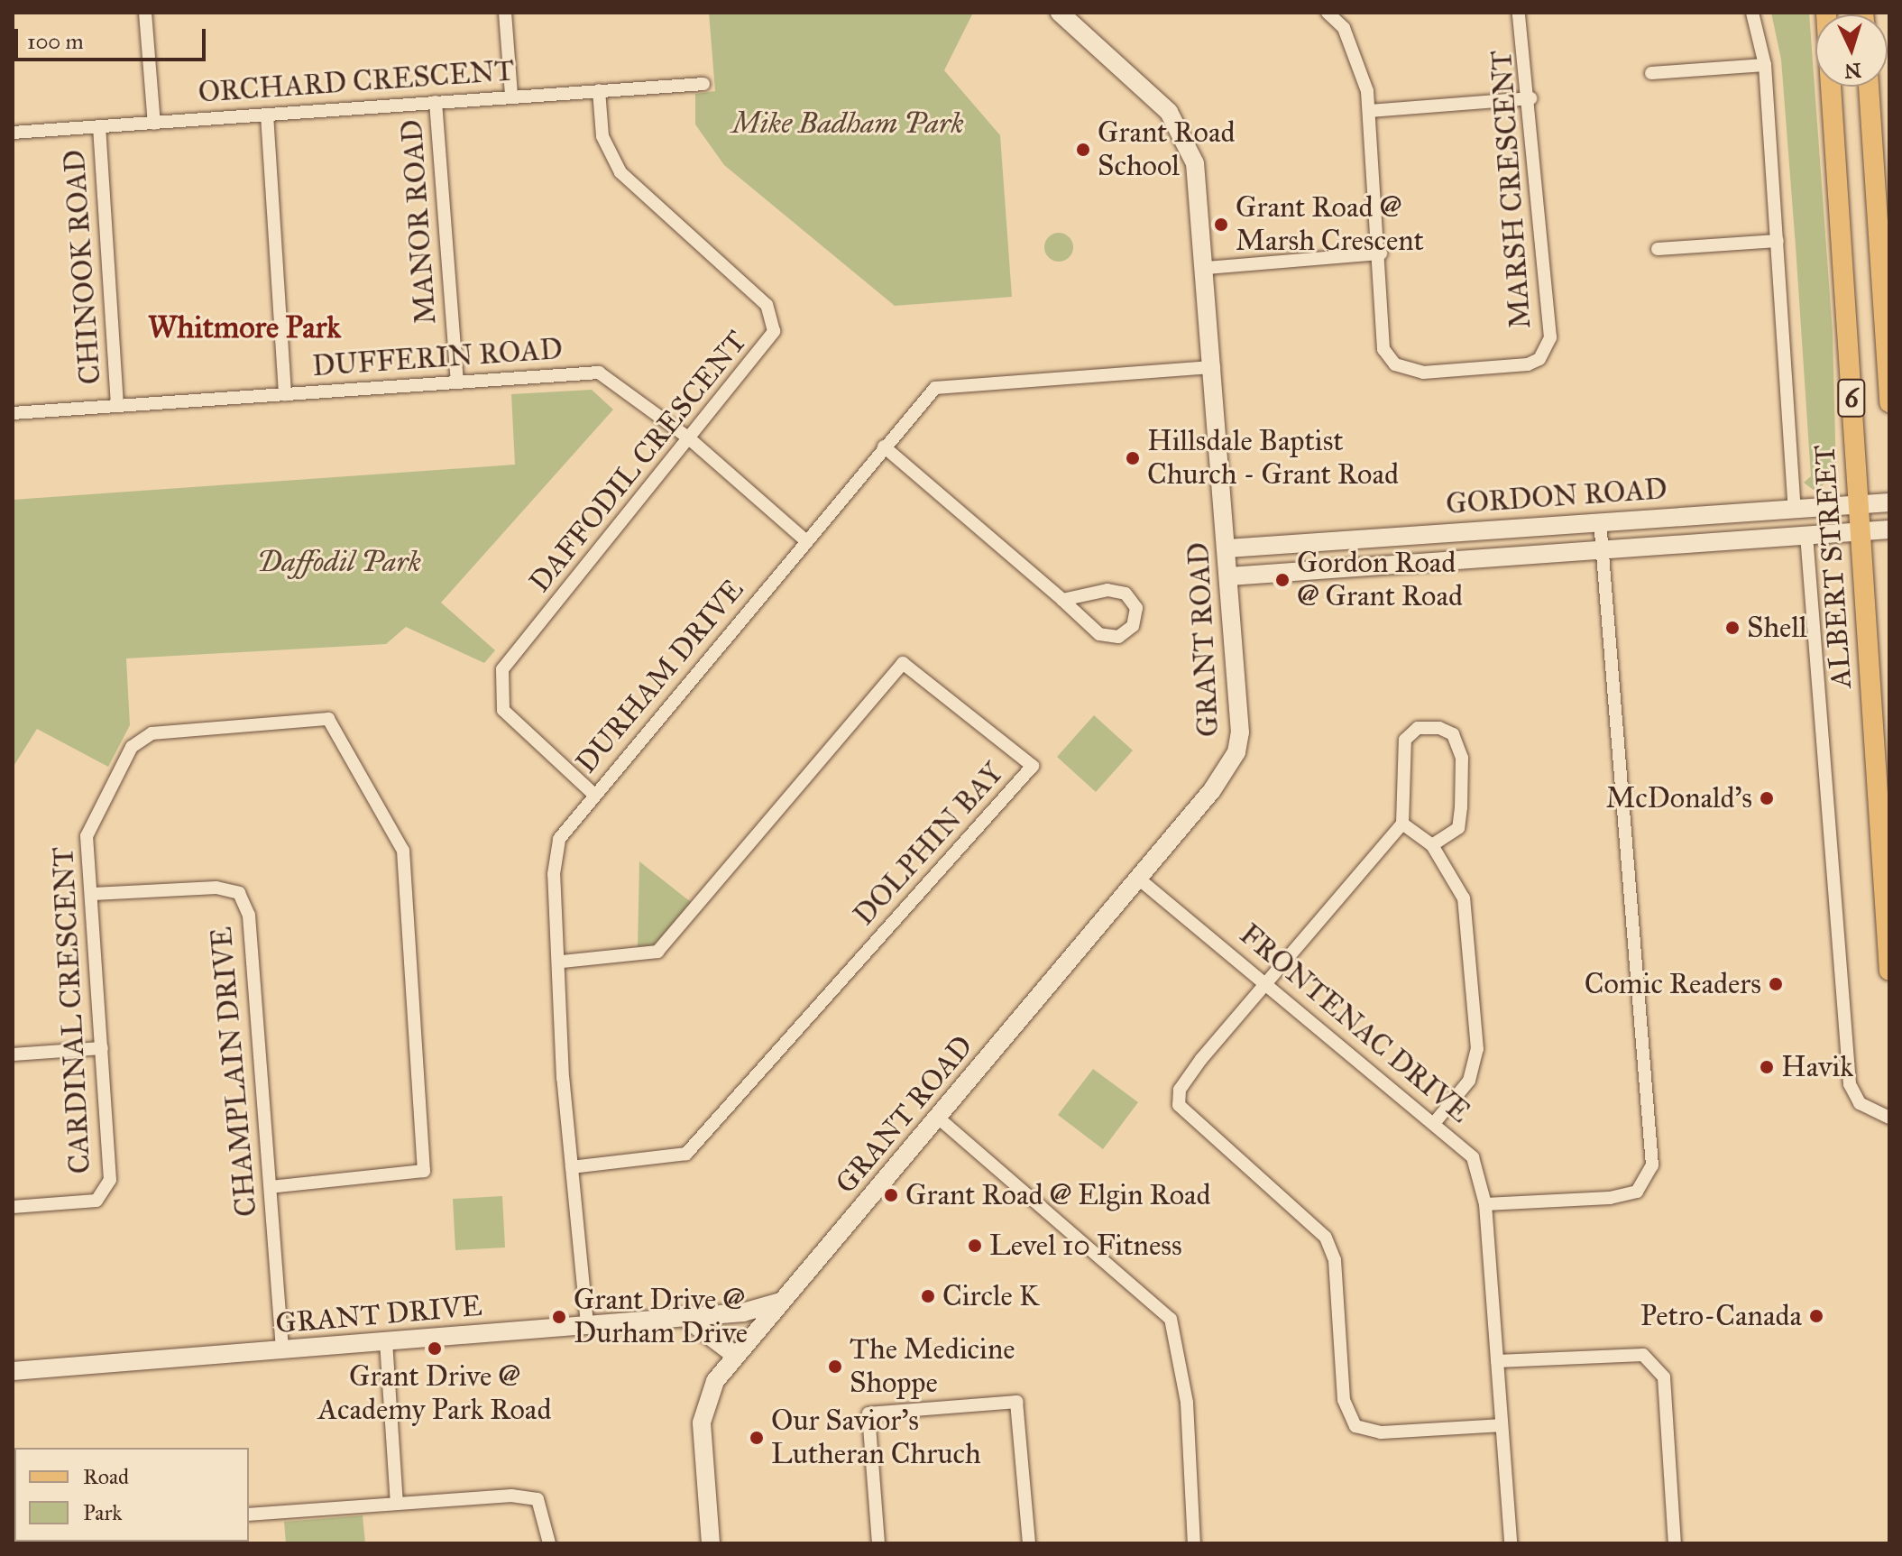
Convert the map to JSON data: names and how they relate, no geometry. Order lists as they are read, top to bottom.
{
  "streets": {
    "main road": ["6", "ALBERT STREET"],
    "street": [
      "ORCHARD CRESCENT",
      "MARSH CRESCENT",
      "MANOR ROAD",
      "CHINOOK ROAD",
      "DUFFERIN ROAD",
      "DAFFODIL CRESCENT",
      "GORDON ROAD",
      "GRANT ROAD",
      "DURHAM DRIVE",
      "DOLPHIN BAY",
      "CARDINAL CRESCENT",
      "FRONTENAC DRIVE",
      "CHAMPLAIN DRIVE",
      "GRANT DRIVE"
    ]
  },
  "crossings": [
    ["ORCHARD CRESCENT", "MANOR ROAD"],
    ["ORCHARD CRESCENT", "CHINOOK ROAD"],
    ["ORCHARD CRESCENT", "DAFFODIL CRESCENT"],
    ["MANOR ROAD", "DUFFERIN ROAD"],
    ["CHINOOK ROAD", "DUFFERIN ROAD"],
    ["DUFFERIN ROAD", "DAFFODIL CRESCENT"],
    ["DUFFERIN ROAD", "DURHAM DRIVE"],
    ["DAFFODIL CRESCENT", "DURHAM DRIVE"],
    ["GORDON ROAD", "ALBERT STREET"],
    ["GORDON ROAD", "GRANT ROAD"],
    ["GRANT ROAD", "DURHAM DRIVE"],
    ["GRANT ROAD", "FRONTENAC DRIVE"],
    ["GRANT ROAD", "GRANT DRIVE"],
    ["DURHAM DRIVE", "DOLPHIN BAY"],
    ["DURHAM DRIVE", "GRANT DRIVE"],
    ["CARDINAL CRESCENT", "CHAMPLAIN DRIVE"],
    ["CHAMPLAIN DRIVE", "GRANT DRIVE"]
  ],
  "districts": ["Whitmore Park"],
  "parks": ["Mike Badham Park", "Daffodil Park"],
  "places": [
    "Grant Road School",
    "Grant Road @ Marsh Crescent",
    "Hillsdale Baptist Church - Grant Road",
    "Gordon Road @ Grant Road",
    "Shell",
    "McDonald's",
    "Comic Readers",
    "Havik",
    "Grant Road @ Elgin Road",
    "Level 10 Fitness",
    "Circle K",
    "Petro-Canada",
    "Grant Drive @ Durham Drive",
    "Grant Drive @ Academy Park Road",
    "The Medicine Shoppe",
    "Our Savior's Lutheran Chruch"
  ],
  "legend": ["Road", "Park"],
  "scale_bar": "100 m",
  "north": "bottom"
}
